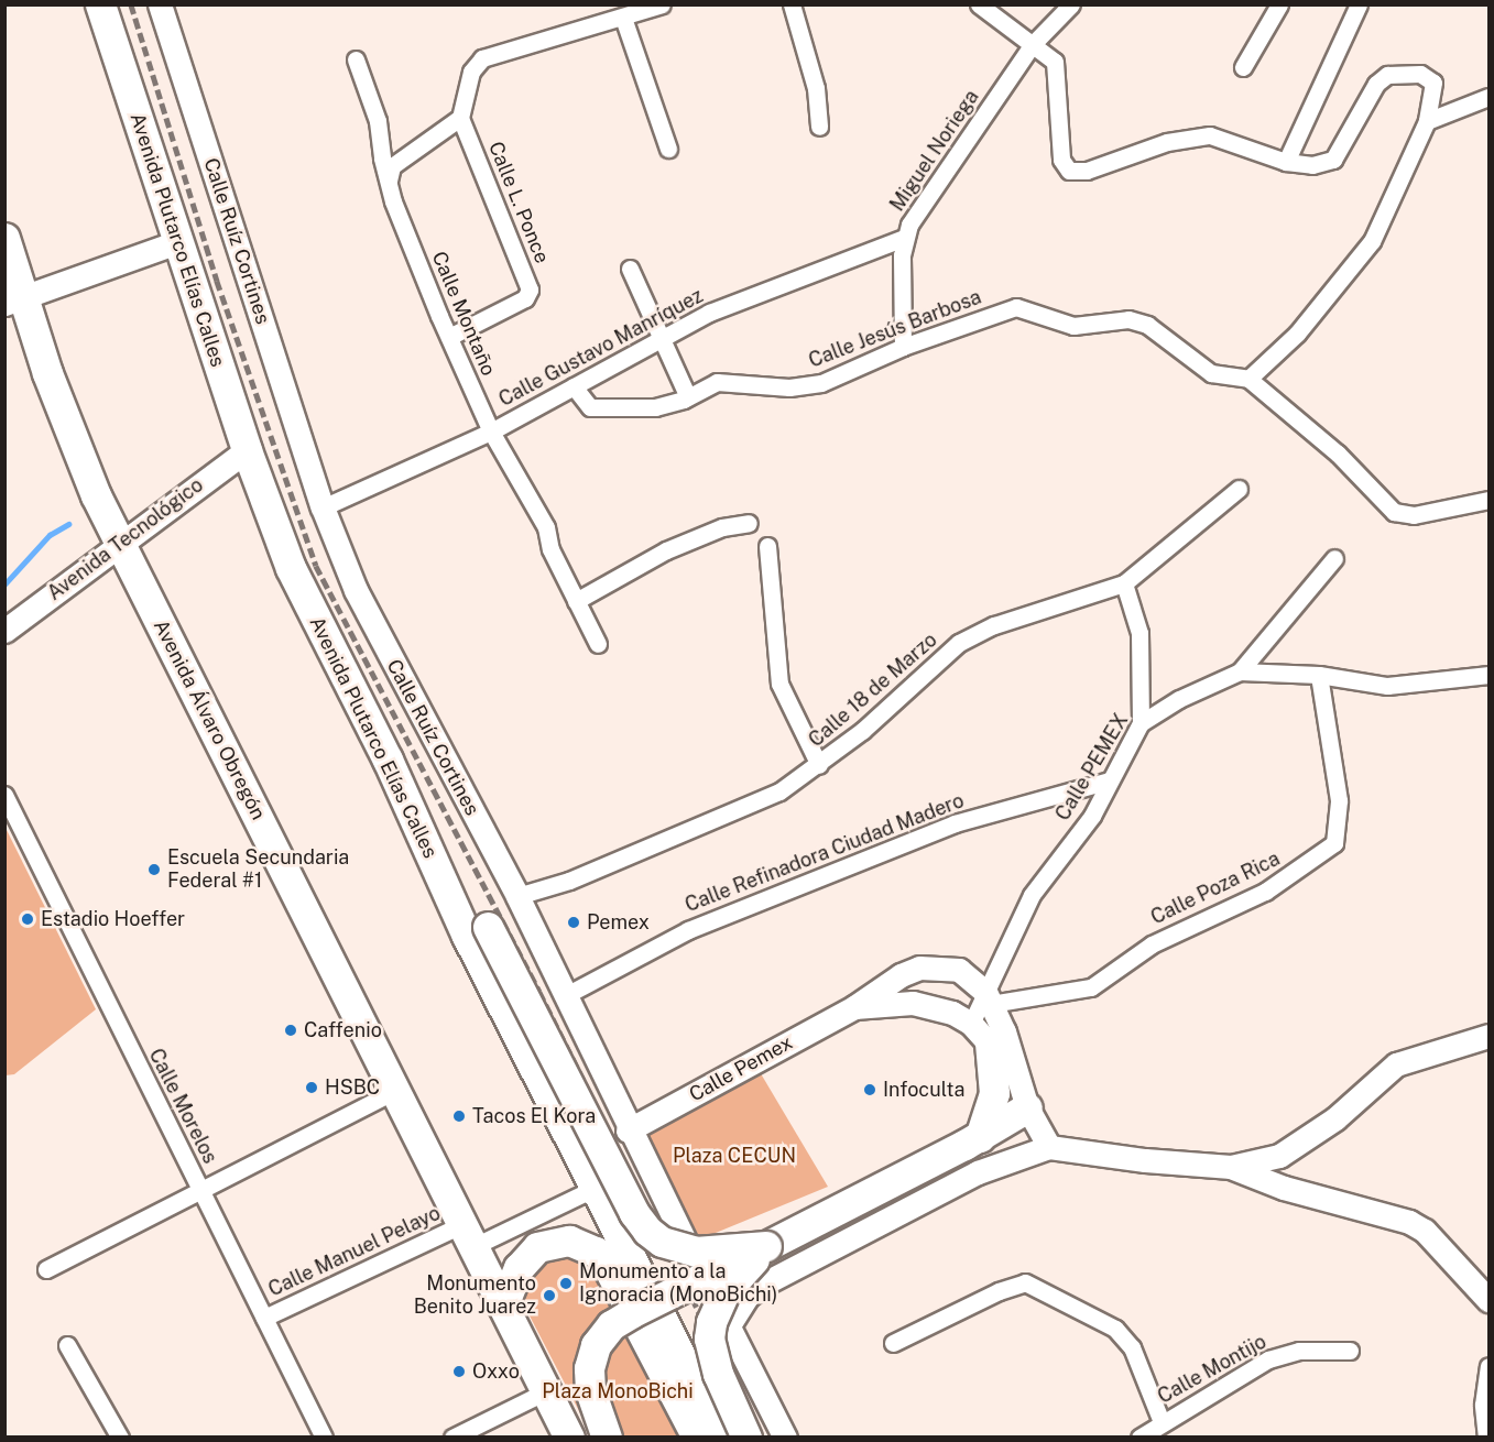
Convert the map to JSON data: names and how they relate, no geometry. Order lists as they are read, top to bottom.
{
  "streets": {
    "highway": ["Avenida Plutarco Elías Calles", "Avenida Álvaro Obregón"],
    "street": [
      "Miguel Noriega",
      "Calle L. Ponce",
      "Calle Ruíz Cortines",
      "Calle Montaño",
      "Calle Jesús Barbosa",
      "Calle Gustavo Manríquez",
      "Avenida Tecnológico",
      "Calle 18 de Marzo",
      "Calle PEMEX",
      "Calle Refinadora Ciudad Madero",
      "Calle Poza Rica",
      "Calle Pemex",
      "Calle Morelos",
      "Calle Manuel Pelayo",
      "Calle Montijo"
    ]
  },
  "crossings": [
    ["Miguel Noriega", "Calle Jesús Barbosa"],
    ["Miguel Noriega", "Calle Gustavo Manríquez"],
    ["Calle L. Ponce", "Calle Montaño"],
    ["Avenida Plutarco Elías Calles", "Avenida Tecnológico"],
    ["Avenida Plutarco Elías Calles", "Calle Manuel Pelayo"],
    ["Calle Ruíz Cortines", "Calle Gustavo Manríquez"],
    ["Calle Ruíz Cortines", "Calle 18 de Marzo"],
    ["Calle Ruíz Cortines", "Calle Refinadora Ciudad Madero"],
    ["Calle Ruíz Cortines", "Calle Pemex"],
    ["Calle Montaño", "Calle Gustavo Manríquez"],
    ["Calle Jesús Barbosa", "Calle Gustavo Manríquez"],
    ["Avenida Tecnológico", "Avenida Álvaro Obregón"],
    ["Avenida Álvaro Obregón", "Calle Manuel Pelayo"],
    ["Calle PEMEX", "Calle Refinadora Ciudad Madero"],
    ["Calle PEMEX", "Calle Poza Rica"],
    ["Calle Morelos", "Calle Manuel Pelayo"]
  ],
  "parks": ["Plaza CECUN", "Plaza MonoBichi"],
  "places": [
    "Escuela Secundaria Federal #1",
    "Estadio Hoeffer",
    "Pemex",
    "Caffenio",
    "HSBC",
    "Infoculta",
    "Tacos El Kora",
    "Monumento a la Ignoracia (MonoBichi)",
    "Monumento Benito Juarez",
    "Oxxo"
  ]
}
